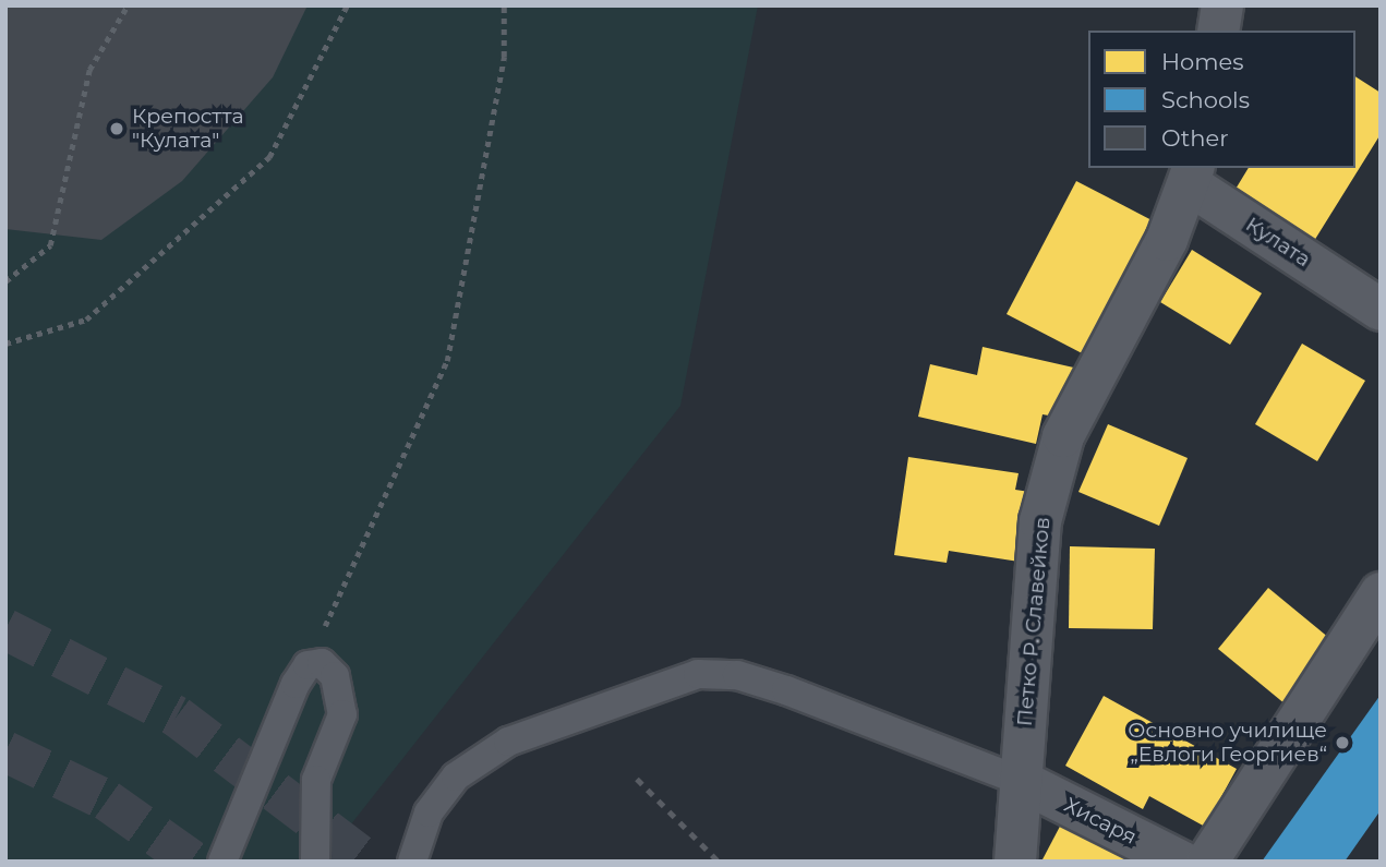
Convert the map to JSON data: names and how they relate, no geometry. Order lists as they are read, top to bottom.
{
  "streets": {
    "street": ["Кулата", "Петко Р. Славейков", "Хисаря"]
  },
  "crossings": [
    ["Кулата", "Петко Р. Славейков"],
    ["Петко Р. Славейков", "Хисаря"]
  ],
  "places": ["Крепостта \"Кулата\"", "Основно училище „Евлоги Георгиев“"],
  "legend": ["Homes", "Schools", "Other"]
}
